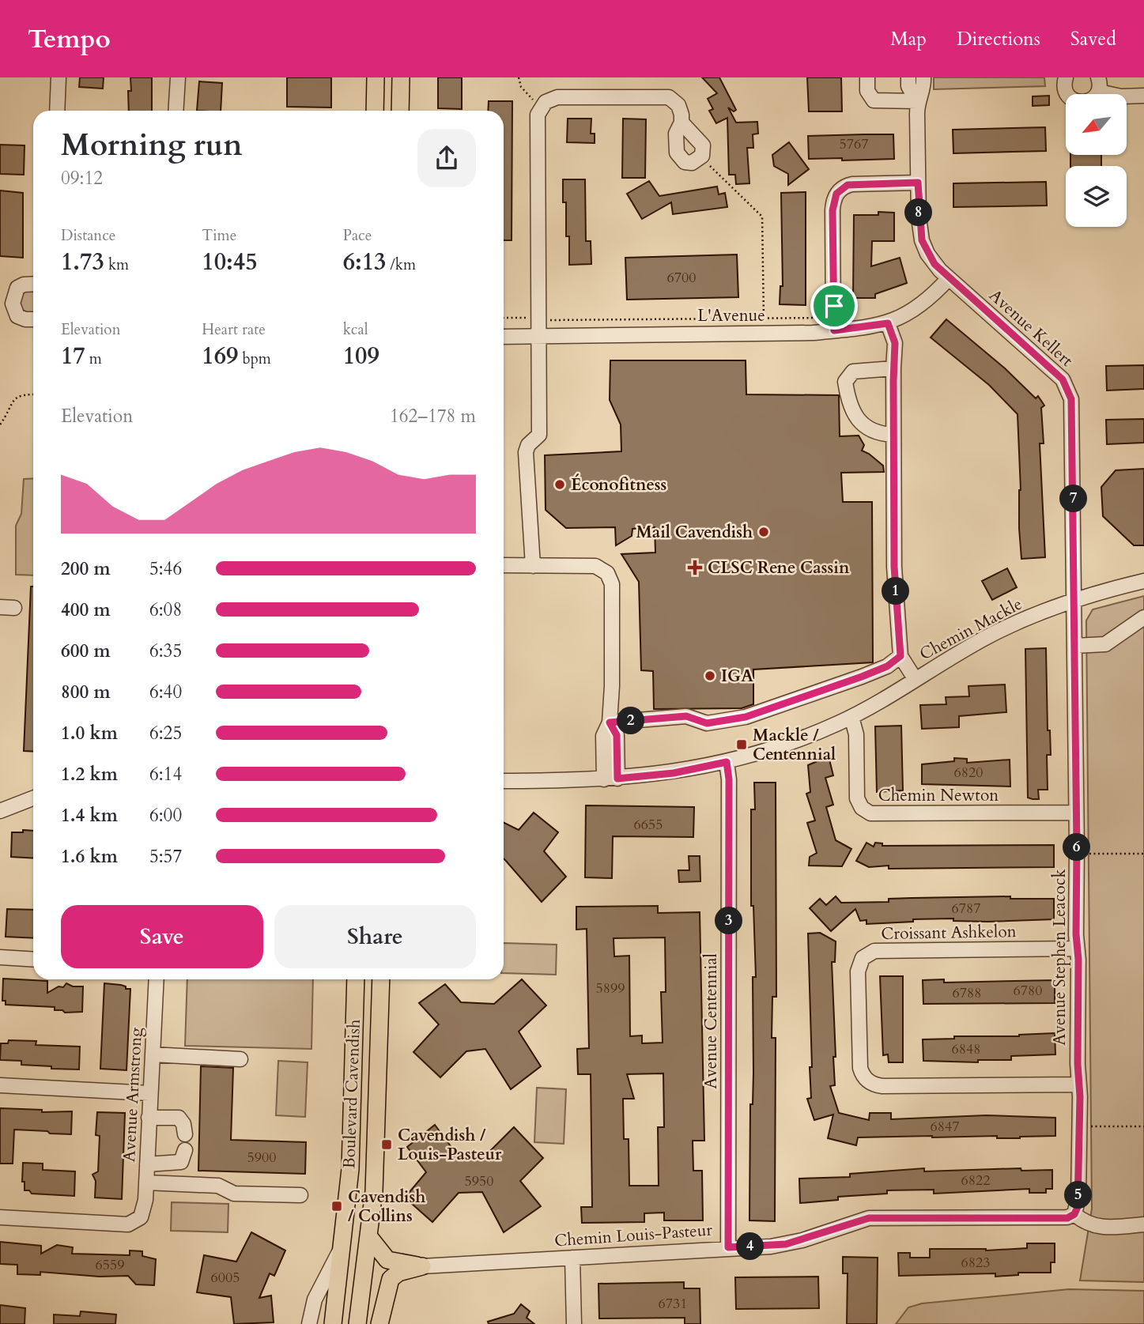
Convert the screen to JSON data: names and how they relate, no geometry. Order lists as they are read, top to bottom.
{
  "streets": {
    "main road": ["Boulevard Cavendish"],
    "street": [
      "L'Avenue",
      "Avenue Kellert",
      "Chemin Mackle",
      "Chemin Newton",
      "Croissant Ashkelon",
      "Avenue Stephen Leacock",
      "Avenue Centennial",
      "Avenue Armstrong",
      "Chemin Louis-Pasteur"
    ]
  },
  "crossings": [
    ["L'Avenue", "Avenue Kellert"],
    ["Avenue Kellert", "Chemin Mackle"],
    ["Avenue Kellert", "Avenue Stephen Leacock"],
    ["Chemin Mackle", "Chemin Newton"],
    ["Chemin Mackle", "Avenue Stephen Leacock"],
    ["Chemin Mackle", "Avenue Centennial"],
    ["Chemin Newton", "Avenue Stephen Leacock"],
    ["Croissant Ashkelon", "Avenue Stephen Leacock"],
    ["Avenue Stephen Leacock", "Chemin Louis-Pasteur"],
    ["Avenue Centennial", "Chemin Louis-Pasteur"]
  ],
  "places": {
    "other": ["Éconofitness", "Mail Cavendish", "IGA"],
    "health": ["CLSC Rene Cassin"],
    "transit": ["Mackle / Centennial", "Cavendish / Louis-Pasteur", "Cavendish / Collins"]
  },
  "house_numbers": [
    "5767",
    "6700",
    "6820",
    "6655",
    "6787",
    "5899",
    "6780",
    "6788",
    "6848",
    "6847",
    "5900",
    "6822",
    "5950",
    "6823",
    "6559",
    "6005",
    "6731"
  ],
  "north": "bottom left",
  "page": {
    "header": "Tempo",
    "nav": ["Map", "Directions", "Saved"],
    "heading": ["Morning run", "09:12"],
    "pins": [
      "8",
      "7",
      "1",
      "2",
      "6",
      "3",
      "5",
      "4"
    ],
    "stats": [
      ["Distance", "1.73 km"],
      ["Time", "10:45"],
      ["Pace", "6:13 /km"],
      ["Elevation", "17 m"],
      ["Heart rate", "169 bpm"],
      ["kcal", "109"]
    ],
    "chart": ["Elevation", "162–178 m"],
    "list": [
      {
        "name": "200 m",
        "note": "5:46"
      },
      {
        "name": "400 m",
        "note": "6:08"
      },
      {
        "name": "600 m",
        "note": "6:35"
      },
      {
        "name": "800 m",
        "note": "6:40"
      },
      {
        "name": "1.0 km",
        "note": "6:25"
      },
      {
        "name": "1.2 km",
        "note": "6:14"
      },
      {
        "name": "1.4 km",
        "note": "6:00"
      },
      {
        "name": "1.6 km",
        "note": "5:57"
      }
    ],
    "buttons": ["Save", "Share"]
  }
}
